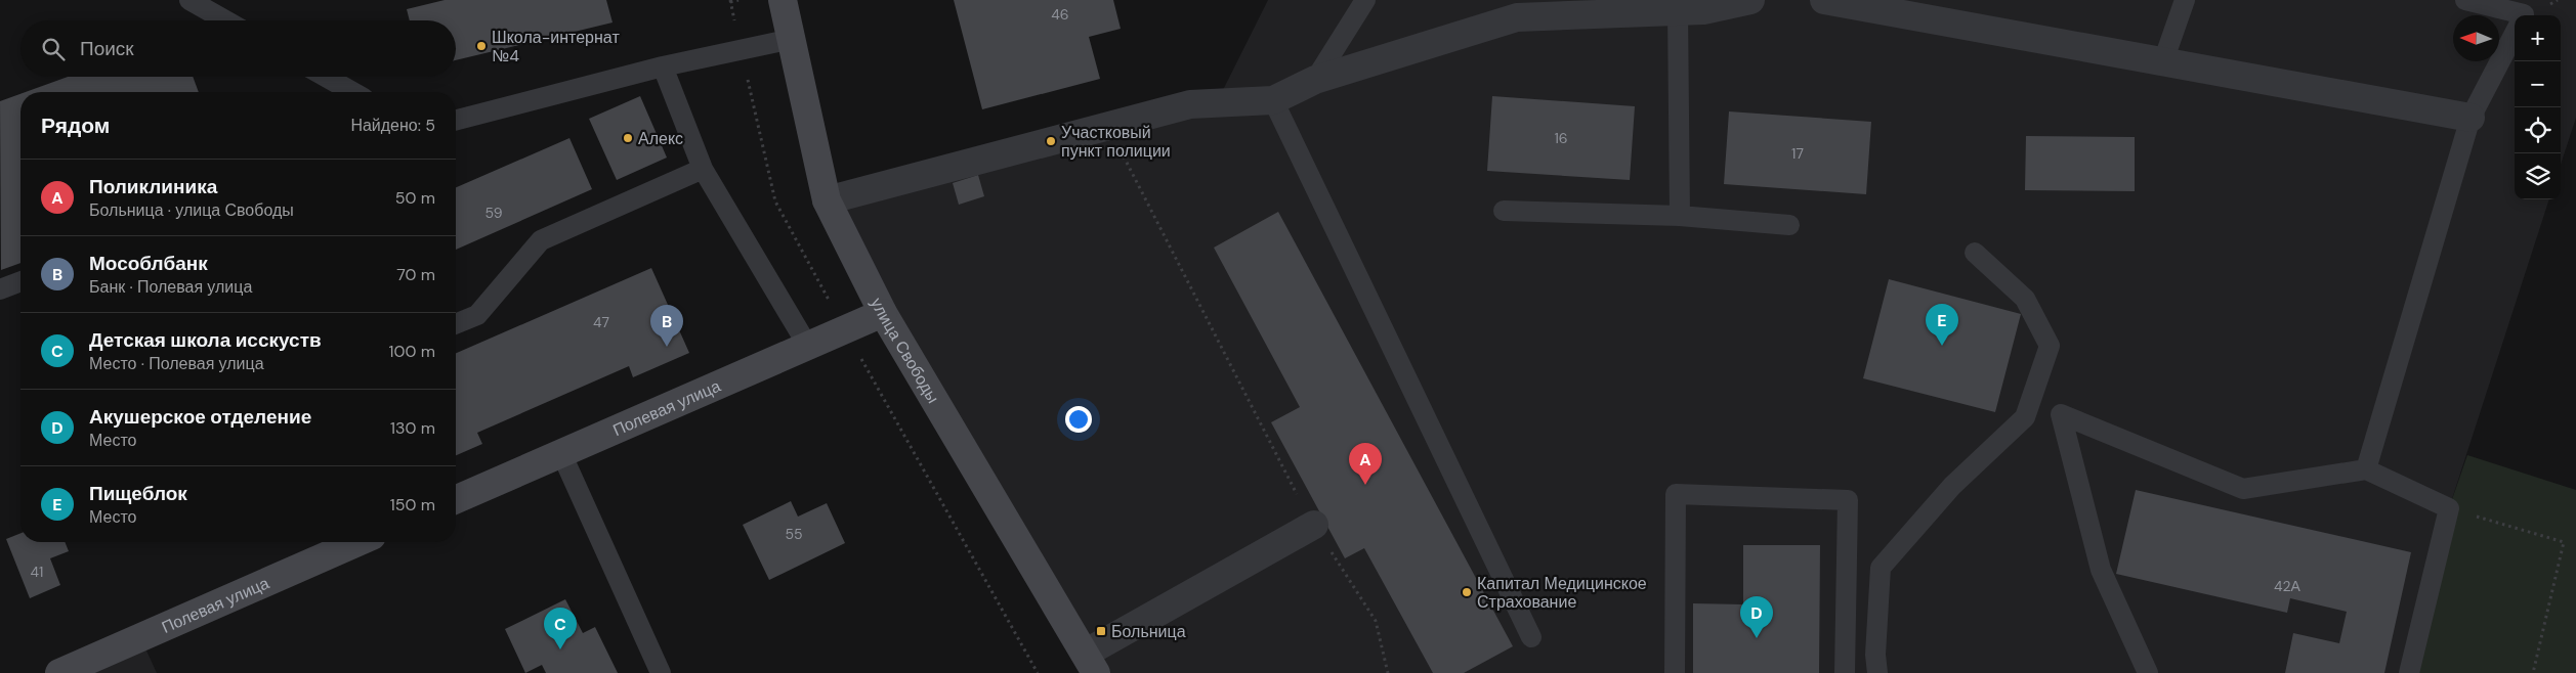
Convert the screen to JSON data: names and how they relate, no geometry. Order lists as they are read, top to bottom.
{
  "streets": {
    "street": ["улица Свободы", "Полевая улица"]
  },
  "crossings": [
    ["улица Свободы", "Полевая улица"]
  ],
  "places": {
    "other": [
      "Школа-интернат №4",
      "Алекс",
      "Участковый пункт полиции",
      "Капитал Медицинское Страхование"
    ],
    "transit": ["Больница"]
  },
  "house_numbers": [
    "46",
    "16",
    "17",
    "59",
    "47",
    "55",
    "41",
    "42А"
  ],
  "north": "left",
  "page": {
    "map_buttons": ["+", "−"],
    "search": "Поиск",
    "heading": ["Рядом", "Найдено: 5"],
    "list": [
      {
        "mark": "A",
        "name": "Поликлиника",
        "note": "Больница · улица Свободы",
        "value": "50 m"
      },
      {
        "mark": "B",
        "name": "Мособлбанк",
        "note": "Банк · Полевая улица",
        "value": "70 m"
      },
      {
        "mark": "C",
        "name": "Детская школа исскуств",
        "note": "Место · Полевая улица",
        "value": "100 m"
      },
      {
        "mark": "D",
        "name": "Акушерское отделение",
        "note": "Место",
        "value": "130 m"
      },
      {
        "mark": "E",
        "name": "Пищеблок",
        "note": "Место",
        "value": "150 m"
      }
    ],
    "pins": [
      "E",
      "B",
      "A",
      "D",
      "C"
    ]
  }
}
